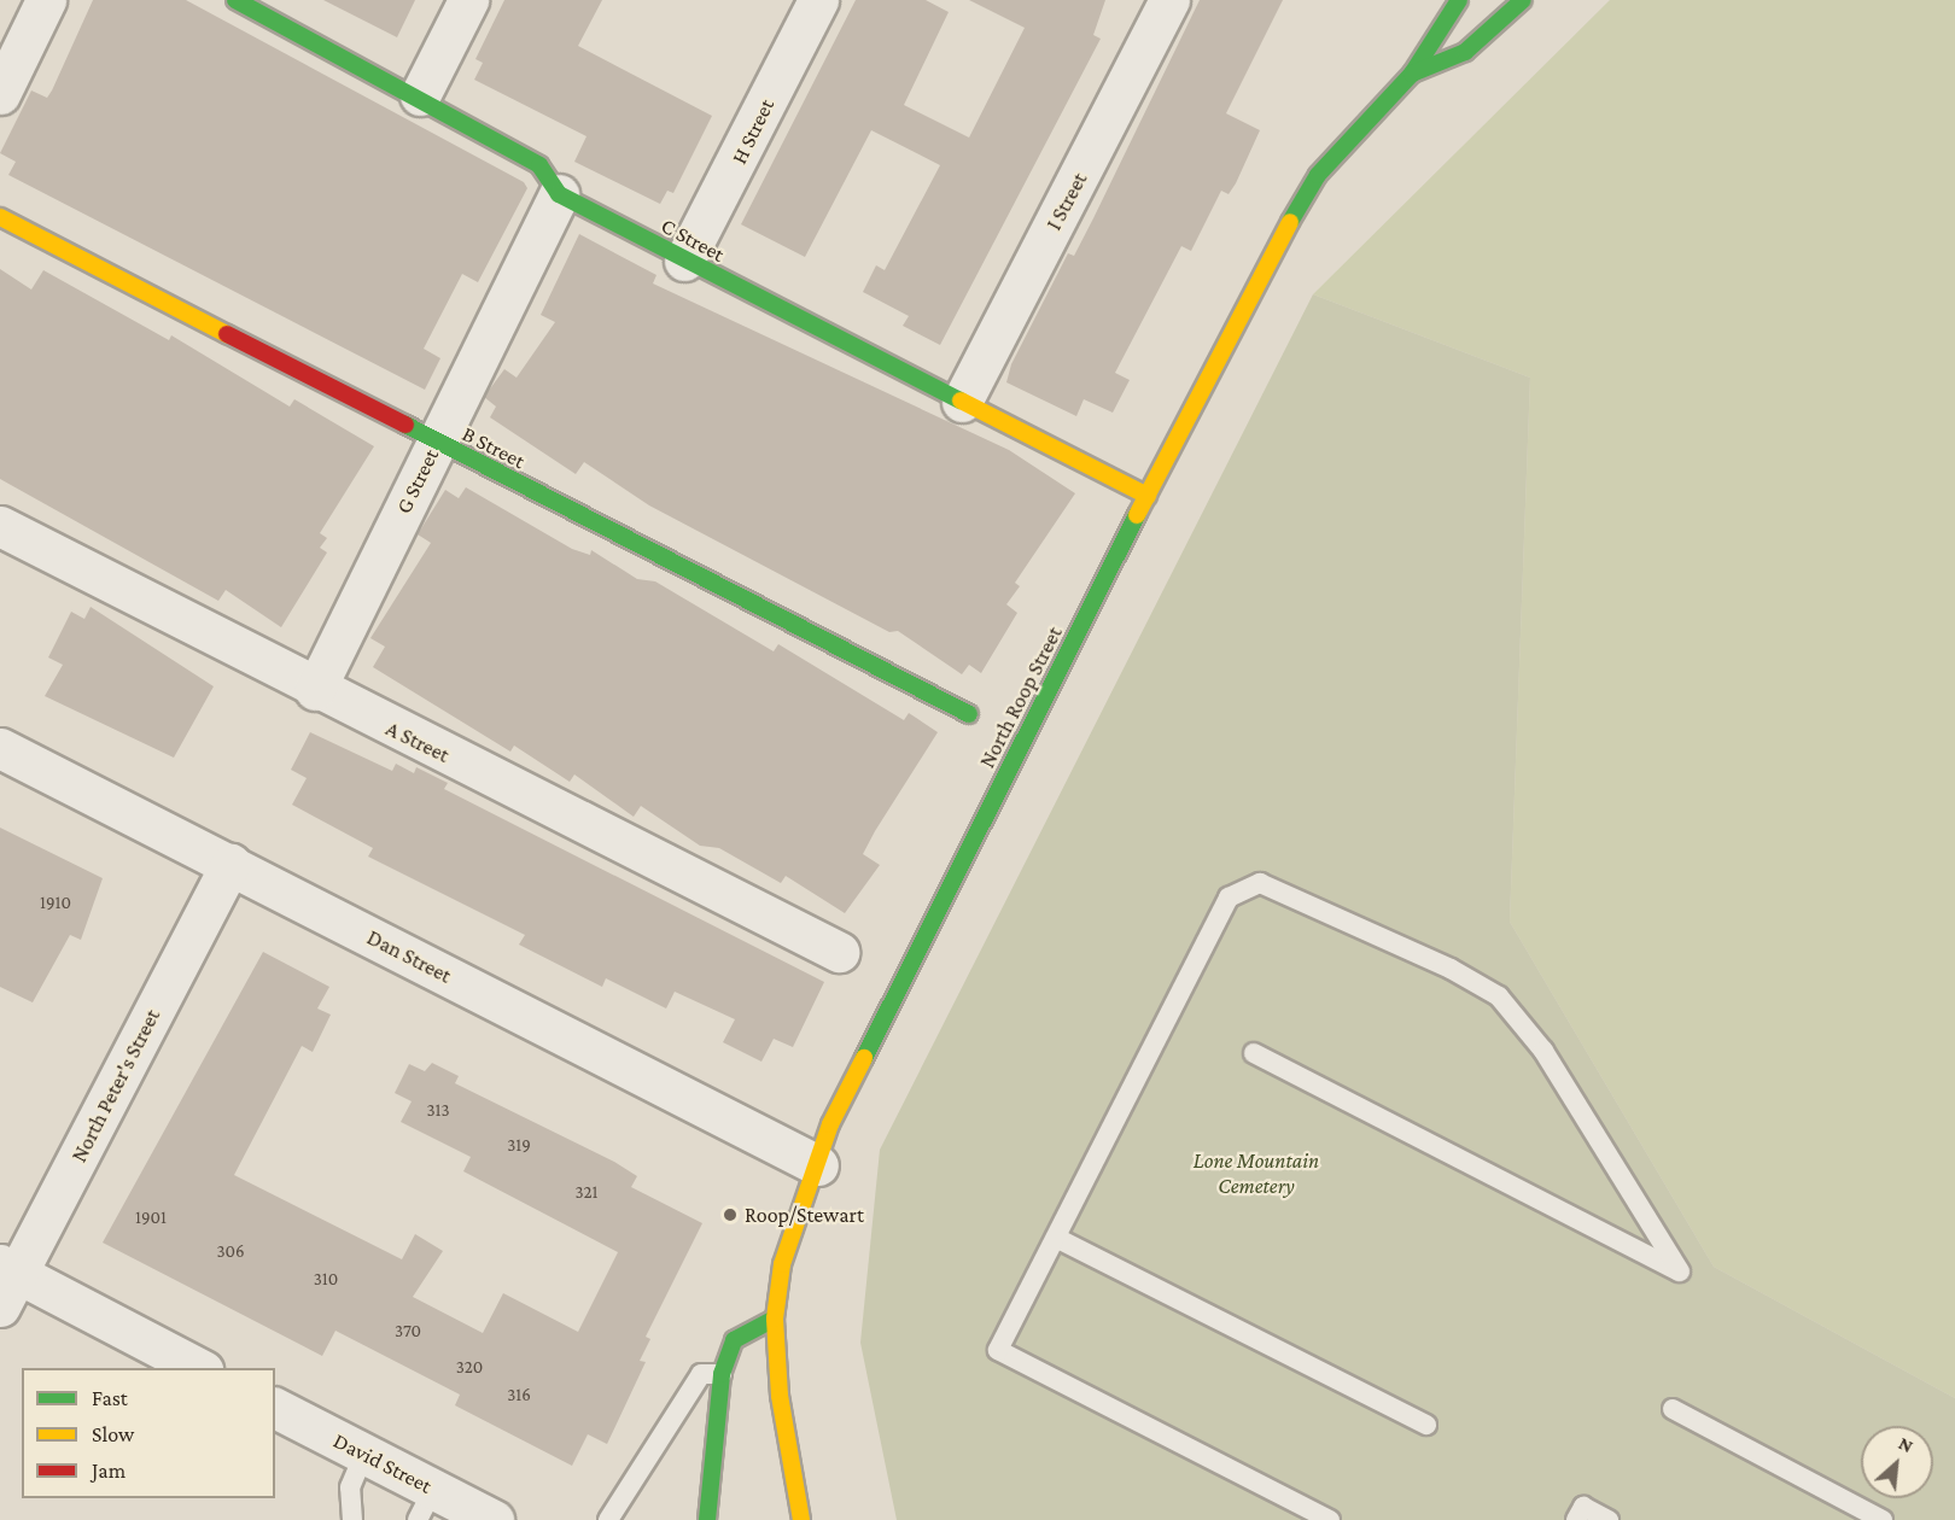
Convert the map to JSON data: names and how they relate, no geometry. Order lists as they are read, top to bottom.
{
  "streets": {
    "street": [
      "H Street",
      "I Street",
      "C Street",
      "B Street",
      "G Street",
      "North Roop Street",
      "A Street",
      "Dan Street",
      "North Peter's Street",
      "David Street"
    ]
  },
  "crossings": [
    ["H Street", "C Street"],
    ["I Street", "C Street"],
    ["C Street", "G Street"],
    ["C Street", "North Roop Street"],
    ["B Street", "G Street"],
    ["G Street", "A Street"],
    ["North Roop Street", "Dan Street"],
    ["Dan Street", "North Peter's Street"]
  ],
  "parks": ["Lone Mountain Cemetery"],
  "places": ["Roop/Stewart"],
  "house_numbers": [
    "1910",
    "313",
    "319",
    "321",
    "1901",
    "306",
    "310",
    "370",
    "320",
    "316"
  ],
  "legend": ["Fast", "Slow", "Jam"],
  "north": "top right"
}
